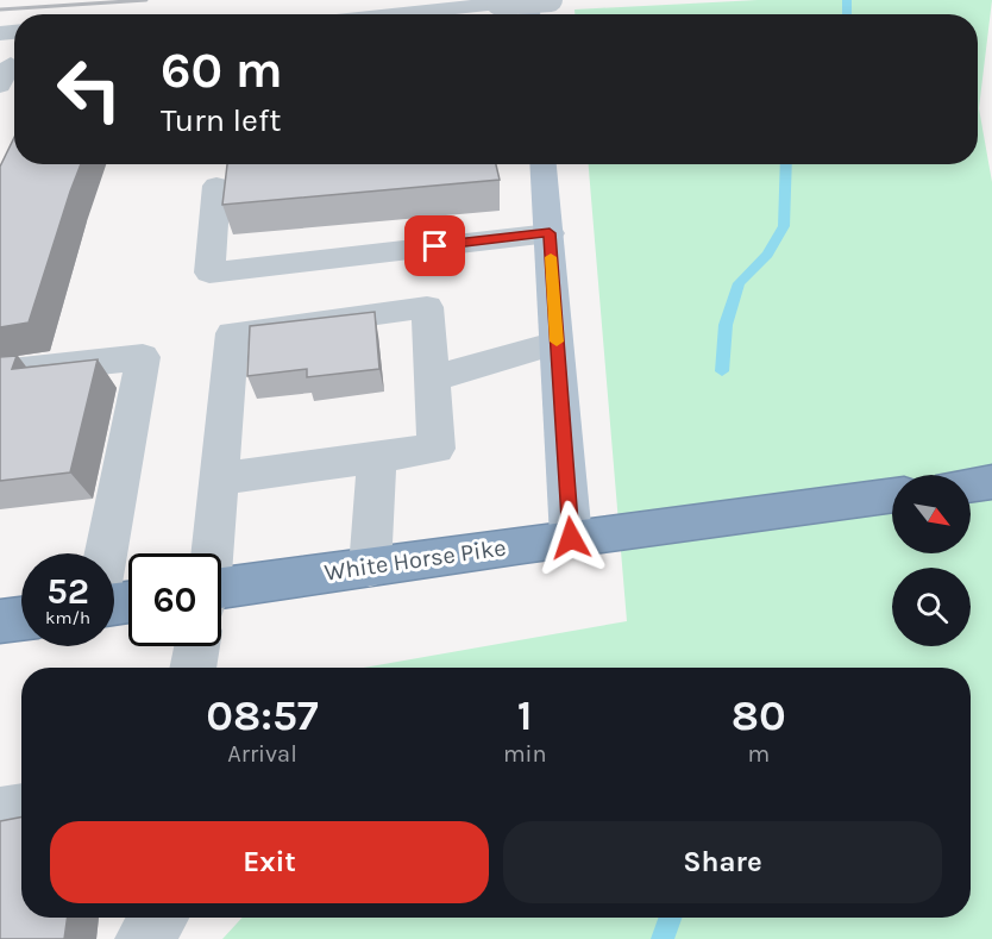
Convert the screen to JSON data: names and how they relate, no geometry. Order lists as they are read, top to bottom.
{
  "streets": {
    "highway": ["White Horse Pike"]
  },
  "north": "bottom right",
  "page": {
    "turn": ["60 m", "Turn left"],
    "speed": "52 km/h",
    "limit": "60",
    "eta": [
      "08:57",
      "Arrival",
      "1",
      "min",
      "80",
      "m"
    ],
    "buttons": ["Exit", "Share"]
  }
}
